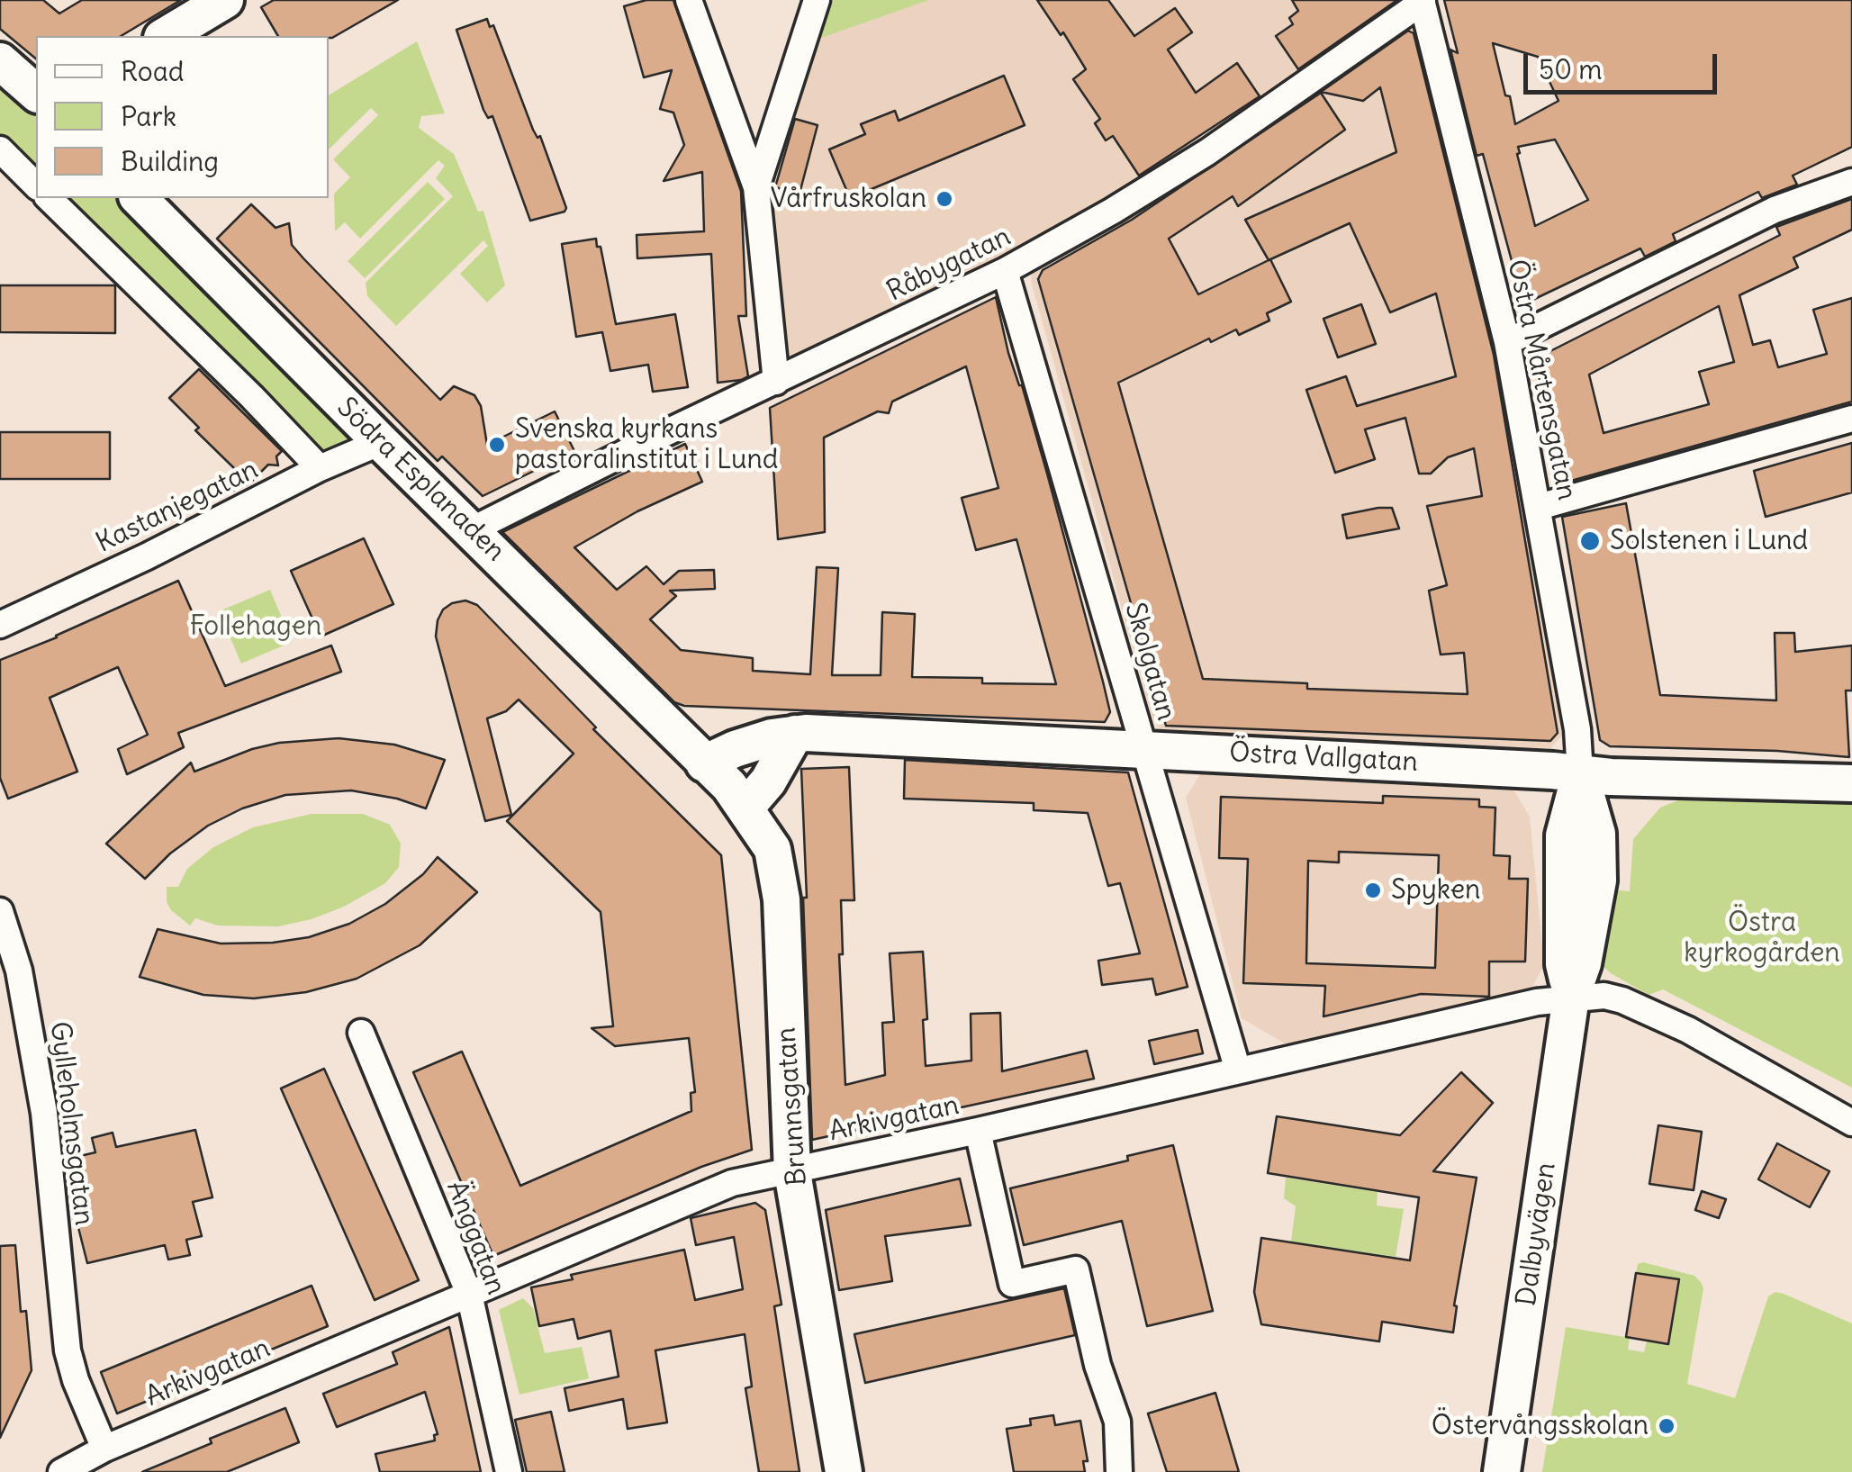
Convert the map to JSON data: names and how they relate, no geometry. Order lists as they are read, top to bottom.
{
  "streets": {
    "street": [
      "Råbygatan",
      "Östra Mårtensgatan",
      "Södra Esplanaden",
      "Kastanjegatan",
      "Skolgatan",
      "Östra Vallgatan",
      "Brunnsgatan",
      "Arkivgatan",
      "Gylleholmsgatan",
      "Dalbyvägen",
      "Änggatan"
    ]
  },
  "crossings": [
    ["Råbygatan", "Östra Mårtensgatan"],
    ["Råbygatan", "Södra Esplanaden"],
    ["Råbygatan", "Skolgatan"],
    ["Östra Mårtensgatan", "Östra Vallgatan"],
    ["Östra Mårtensgatan", "Dalbyvägen"],
    ["Södra Esplanaden", "Kastanjegatan"],
    ["Södra Esplanaden", "Östra Vallgatan"],
    ["Södra Esplanaden", "Brunnsgatan"],
    ["Skolgatan", "Östra Vallgatan"],
    ["Skolgatan", "Arkivgatan"],
    ["Östra Vallgatan", "Brunnsgatan"],
    ["Östra Vallgatan", "Dalbyvägen"],
    ["Brunnsgatan", "Arkivgatan"],
    ["Arkivgatan", "Gylleholmsgatan"],
    ["Arkivgatan", "Dalbyvägen"],
    ["Arkivgatan", "Änggatan"]
  ],
  "parks": ["Follehagen", "Östra kyrkogården"],
  "places": [
    "Vårfruskolan",
    "Svenska kyrkans pastoralinstitut i Lund",
    "Solstenen i Lund",
    "Spyken",
    "Östervångsskolan"
  ],
  "legend": ["Road", "Park", "Building"],
  "scale_bar": "50 m"
}
